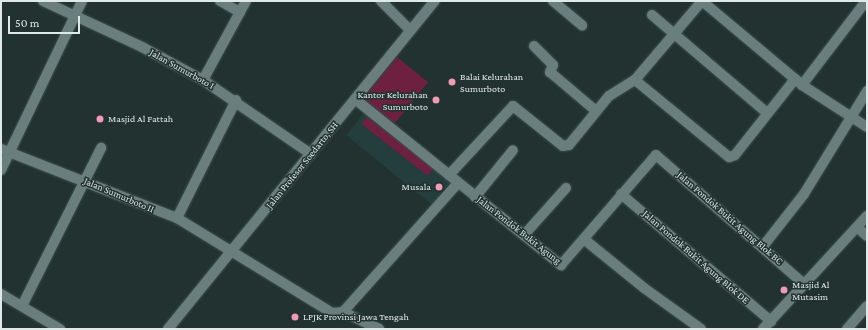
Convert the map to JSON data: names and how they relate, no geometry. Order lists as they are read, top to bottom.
{
  "streets": {
    "street": [
      "Jalan Sumurboto I",
      "Jalan Profesor Soedarto, SH",
      "Jalan Sumurboto II",
      "Jalan Pondok Bukit Agung Blok BC",
      "Jalan Pondok Bukit Agung",
      "Jalan Pondok Bukit Agung Blok DE"
    ]
  },
  "crossings": [
    ["Jalan Sumurboto I", "Jalan Profesor Soedarto, SH"],
    ["Jalan Profesor Soedarto, SH", "Jalan Sumurboto II"],
    ["Jalan Profesor Soedarto, SH", "Jalan Pondok Bukit Agung"],
    ["Jalan Pondok Bukit Agung Blok BC", "Jalan Pondok Bukit Agung Blok DE"]
  ],
  "places": [
    "Balai Kelurahan Sumurboto",
    "Kantor Kelurahan Sumurboto",
    "Masjid Al Fattah",
    "Musala",
    "Masjid Al Mutasim",
    "LPJK Provinsi Jawa Tengah"
  ],
  "scale_bar": "50 m"
}
